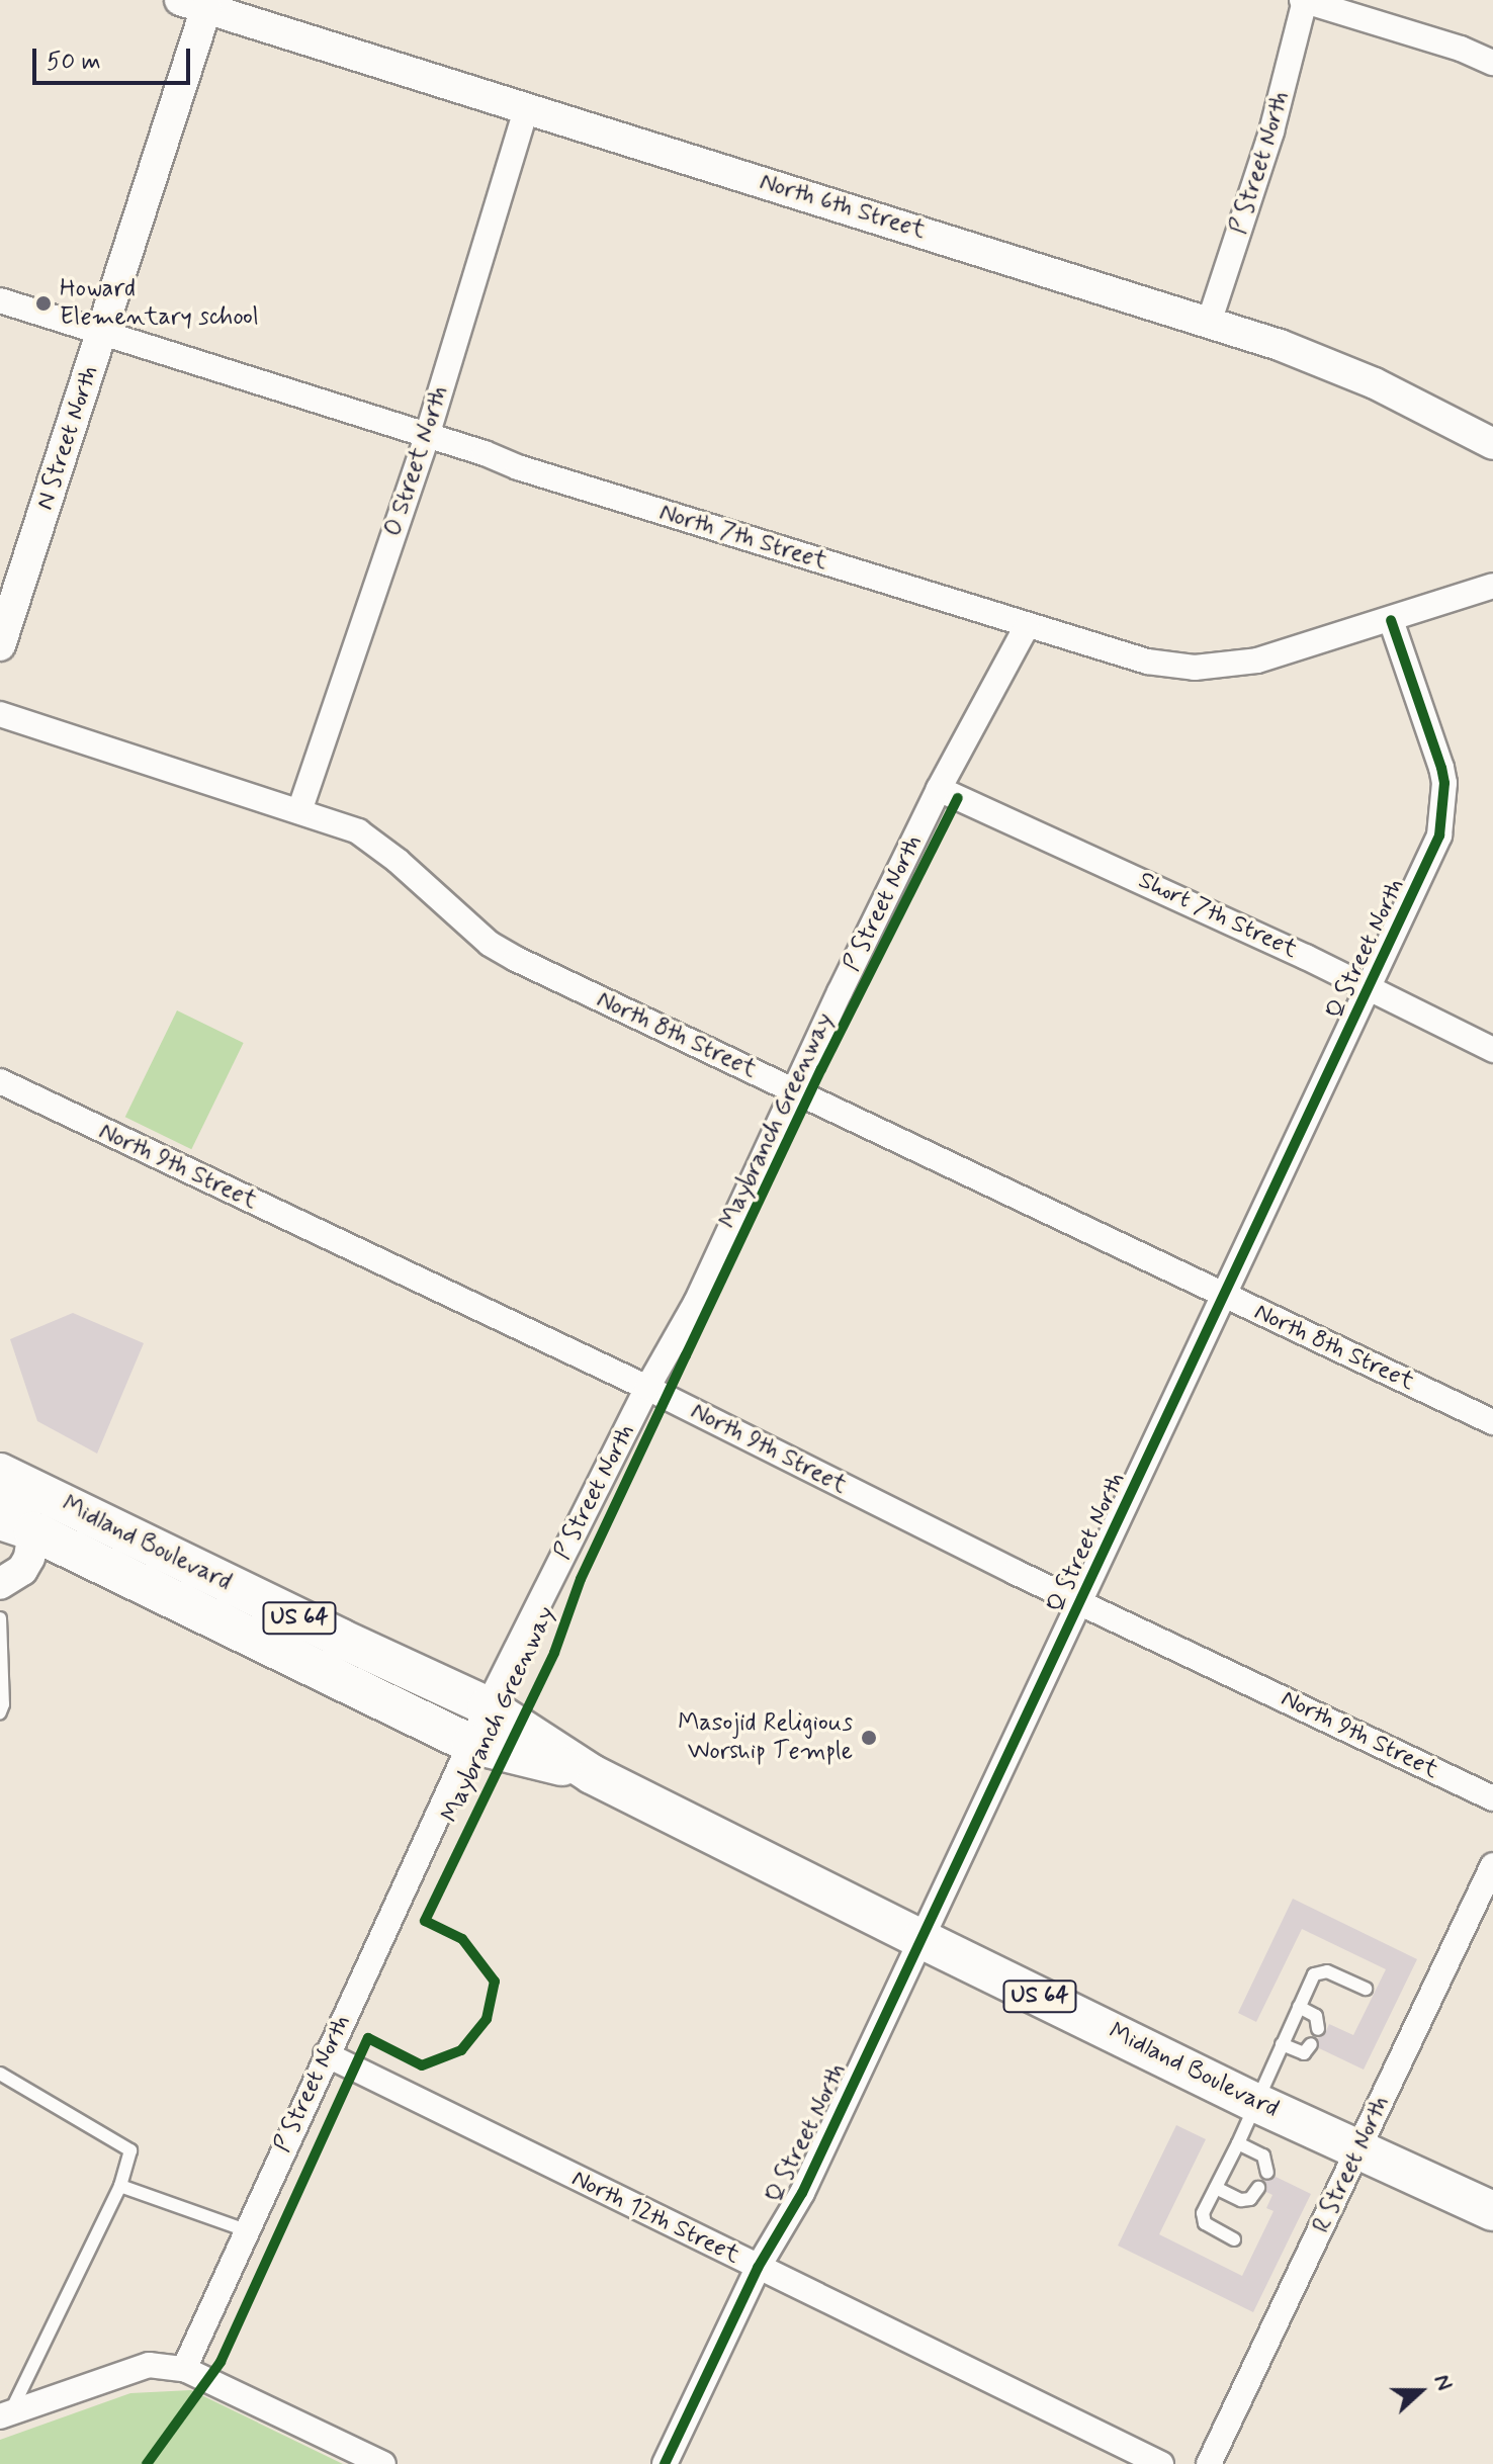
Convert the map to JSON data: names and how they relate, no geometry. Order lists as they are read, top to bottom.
{
  "streets": {
    "main road": ["Midland Boulevard", "US 64"],
    "street": [
      "P Street North",
      "North 6th Street",
      "N Street North",
      "O Street North",
      "North 7th Street",
      "Short 7th Street",
      "Q Street North",
      "North 8th Street",
      "North 9th Street",
      "R Street North",
      "North 12th Street"
    ],
    "cycle path": ["Maybranch Greenway"]
  },
  "crossings": [
    ["P Street North", "North 6th Street"],
    ["P Street North", "North 7th Street"],
    ["P Street North", "Short 7th Street"],
    ["P Street North", "North 8th Street"],
    ["P Street North", "North 9th Street"],
    ["P Street North", "Midland Boulevard"],
    ["P Street North", "North 12th Street"],
    ["North 6th Street", "N Street North"],
    ["North 6th Street", "O Street North"],
    ["N Street North", "North 7th Street"],
    ["O Street North", "North 7th Street"],
    ["O Street North", "North 8th Street"],
    ["North 7th Street", "Q Street North"],
    ["Short 7th Street", "Q Street North"],
    ["Q Street North", "North 8th Street"],
    ["Q Street North", "North 9th Street"],
    ["Q Street North", "Midland Boulevard"],
    ["Q Street North", "North 12th Street"],
    ["Midland Boulevard", "R Street North"]
  ],
  "places": ["Howard Elementary school", "Masojid Religious Worship Temple"],
  "scale_bar": "50 m",
  "north": "right"
}
